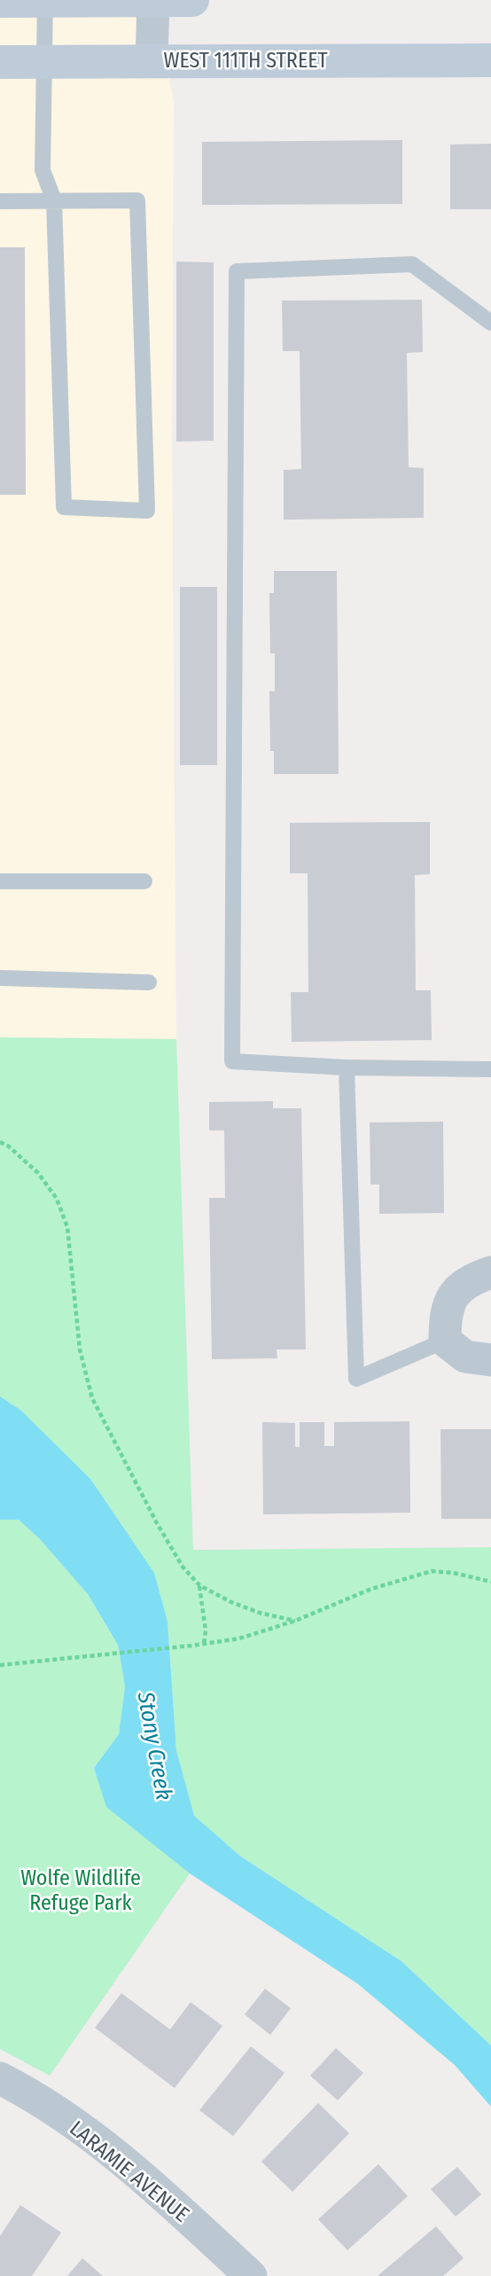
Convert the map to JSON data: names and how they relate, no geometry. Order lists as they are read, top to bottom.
{
  "streets": {
    "main road": ["WEST 111TH STREET"],
    "street": ["LARAMIE AVENUE"]
  },
  "water": ["Stony Creek"],
  "parks": ["Wolfe Wildlife Refuge Park"]
}
